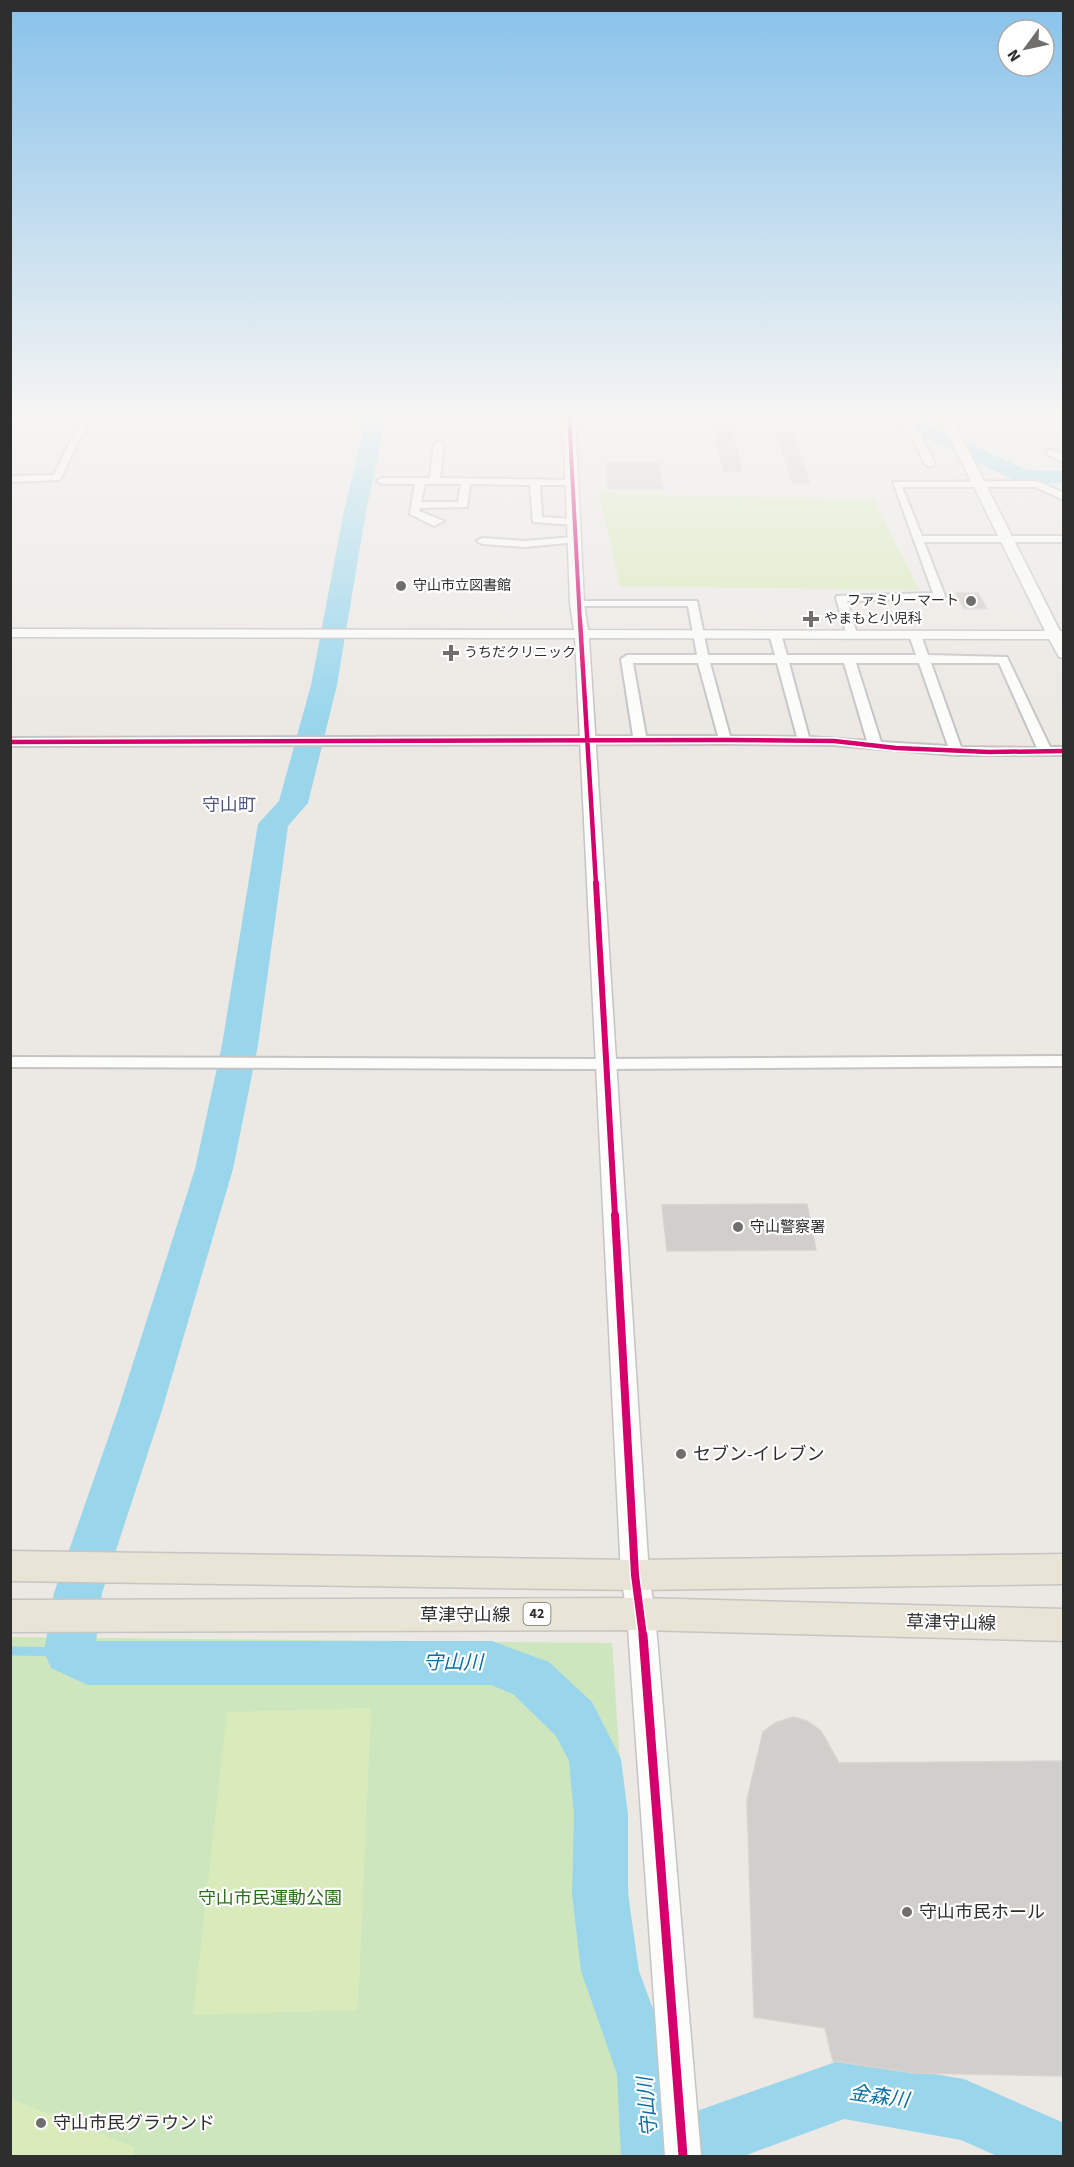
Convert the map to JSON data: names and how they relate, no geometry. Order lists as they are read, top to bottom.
{
  "streets": {
    "main road": ["42", "草津守山線"]
  },
  "districts": ["守山町"],
  "water": ["守山川", "金森川"],
  "parks": ["守山市民運動公園"],
  "places": {
    "other": [
      "守山市立図書館",
      "ファミリーマート",
      "守山警察署",
      "セブン-イレブン",
      "守山市民ホール",
      "守山市民グラウンド"
    ],
    "health": ["やまもと小児科", "うちだクリニック"]
  },
  "north": "bottom left"
}
